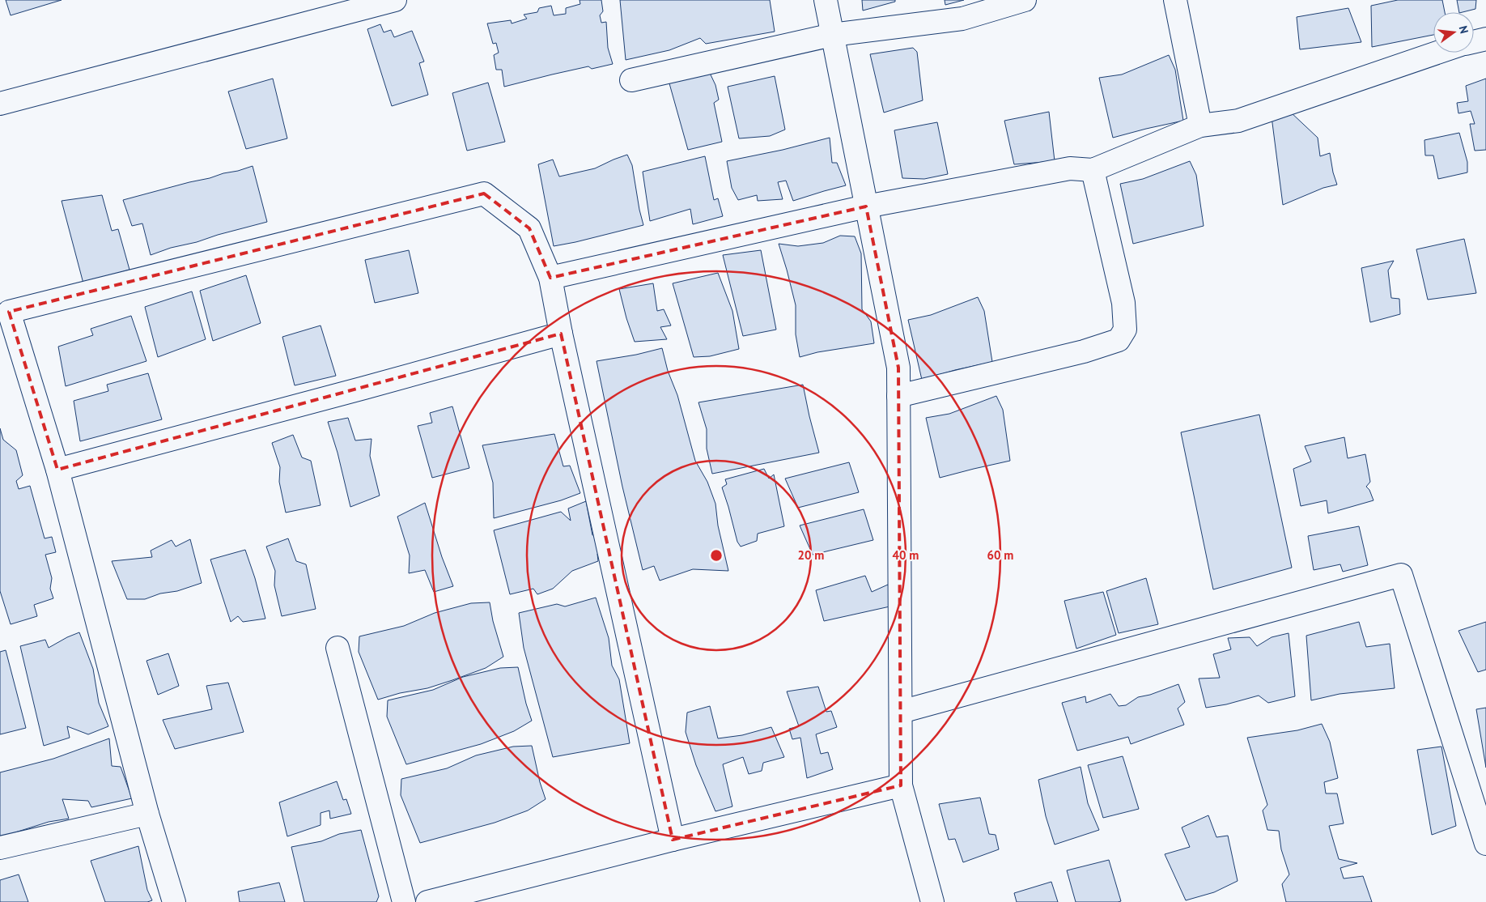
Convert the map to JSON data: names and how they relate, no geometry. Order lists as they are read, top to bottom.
{
  "north": "right",
  "rings": ["20 m", "40 m", "60 m"]
}
